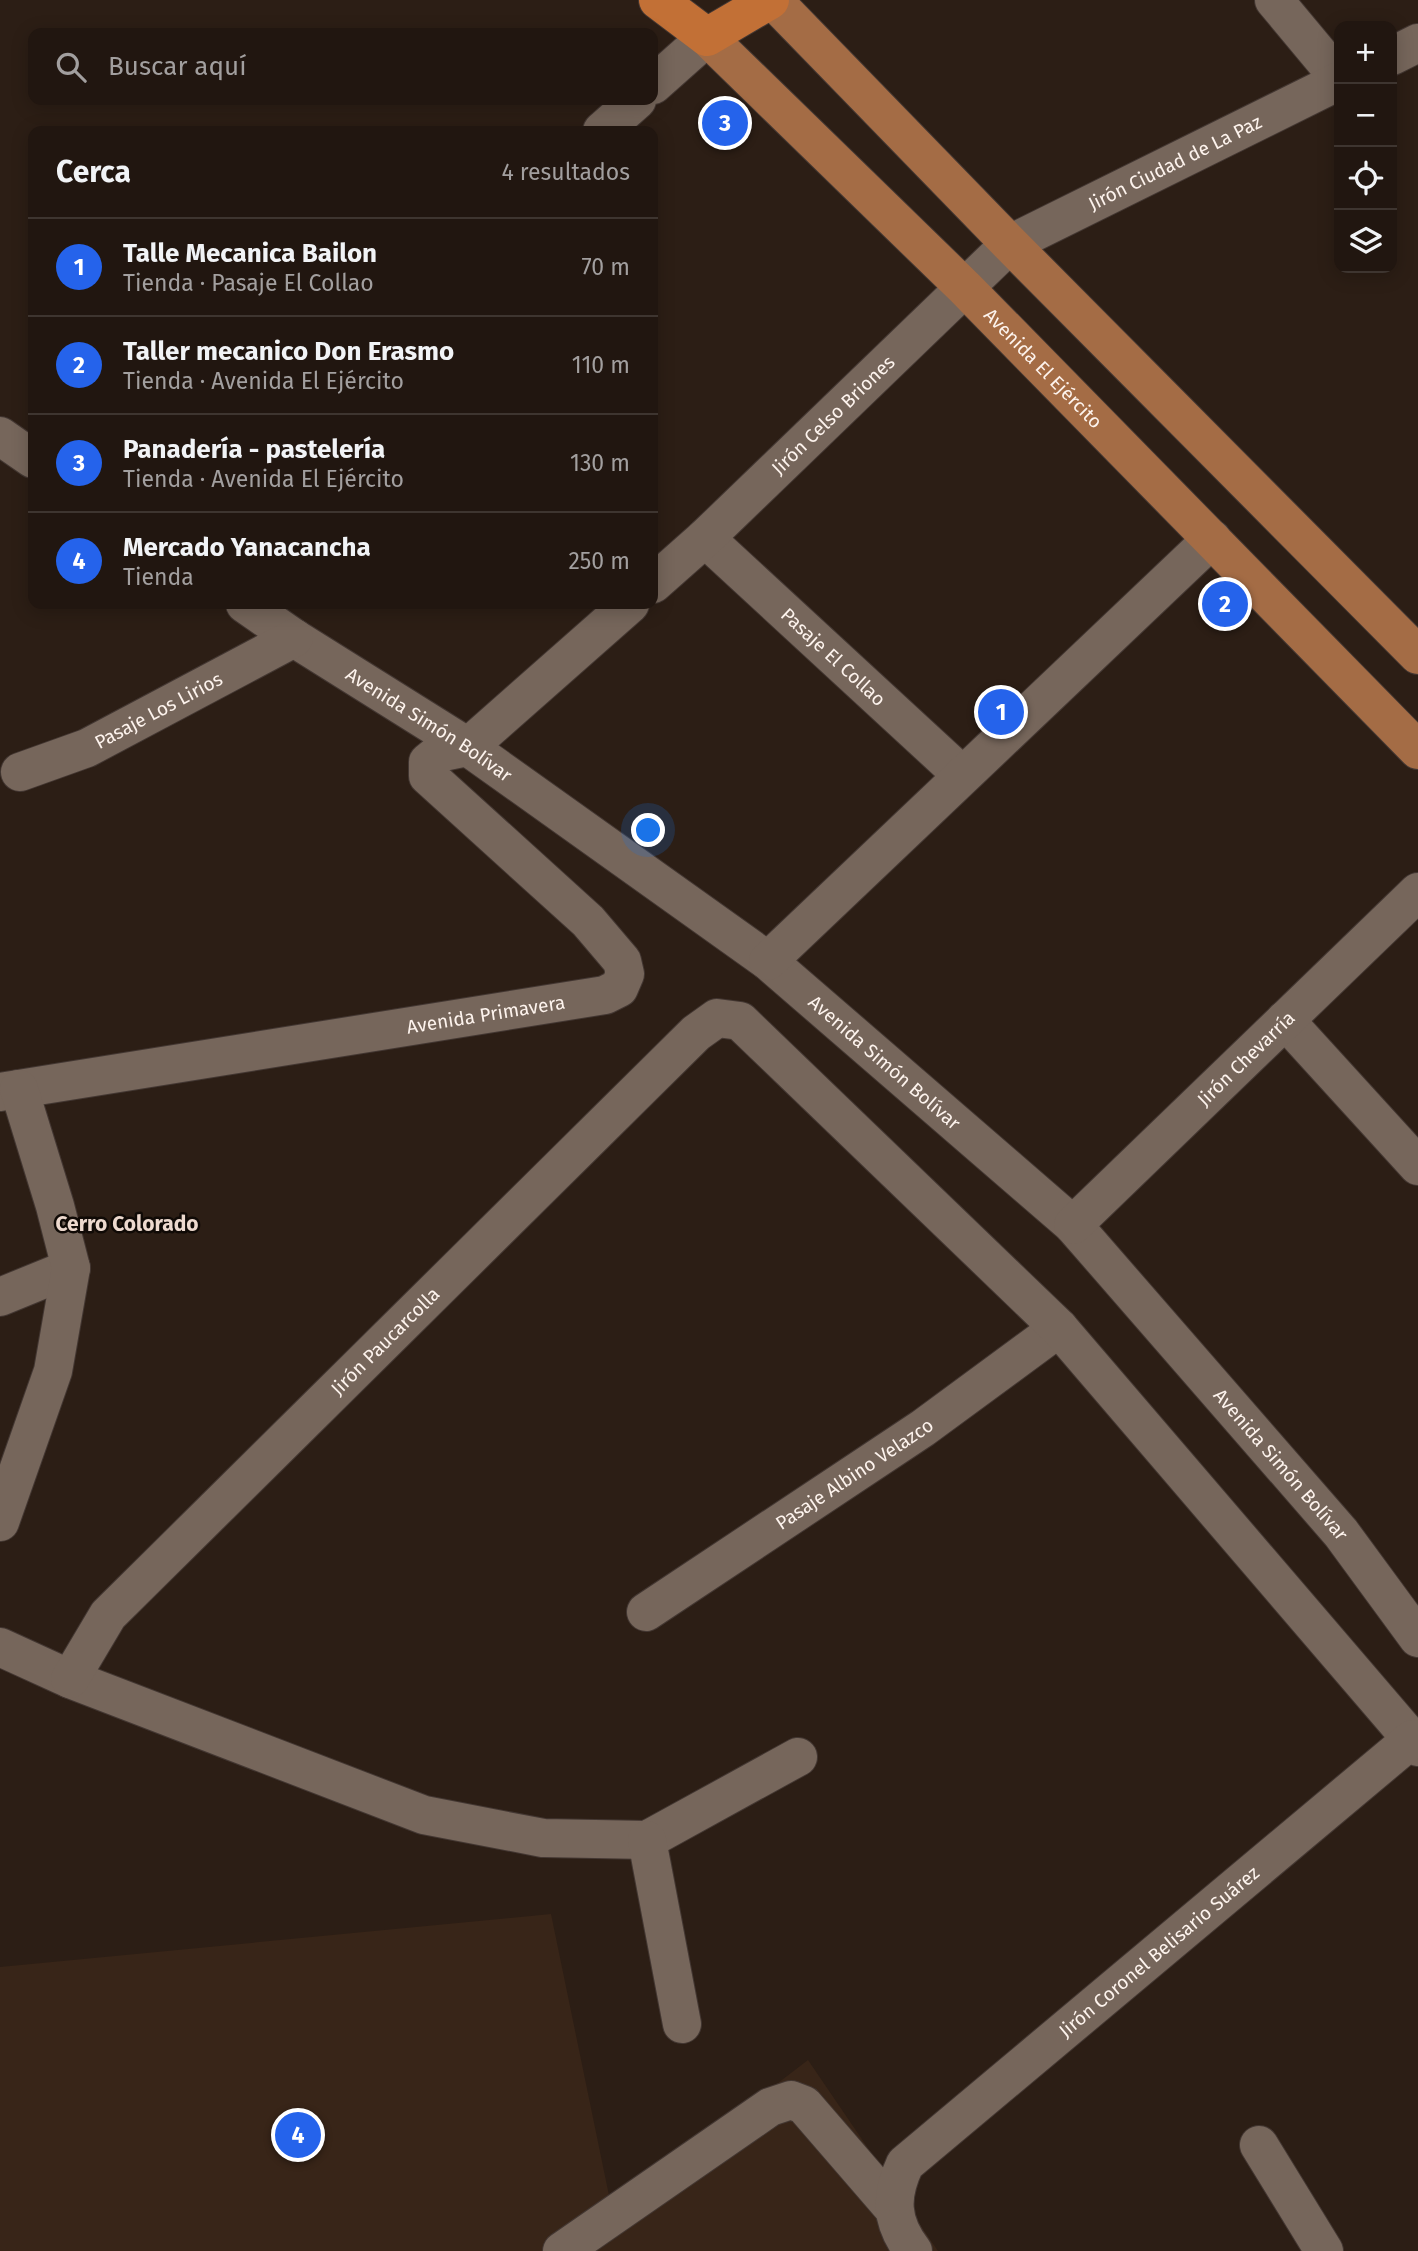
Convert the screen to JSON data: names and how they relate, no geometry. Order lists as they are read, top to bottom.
{
  "streets": {
    "highway": ["Avenida El Ejército"],
    "street": [
      "Jirón Ciudad de La Paz",
      "Jirón Celso Briones",
      "Pasaje El Collao",
      "Pasaje Los Lirios",
      "Avenida Simón Bolívar",
      "Avenida Primavera",
      "Jirón Chevarría",
      "Jirón Paucarcolla",
      "Pasaje Albino Velazco",
      "Jirón Coronel Belisario Suárez"
    ]
  },
  "crossings": [
    ["Jirón Ciudad de La Paz", "Jirón Celso Briones"],
    ["Avenida El Ejército", "Jirón Celso Briones"],
    ["Jirón Celso Briones", "Pasaje El Collao"],
    ["Pasaje Los Lirios", "Avenida Simón Bolívar"],
    ["Avenida Simón Bolívar", "Avenida Primavera"],
    ["Avenida Simón Bolívar", "Jirón Chevarría"],
    ["Jirón Paucarcolla", "Pasaje Albino Velazco"]
  ],
  "districts": ["Cerro Colorado"],
  "page": {
    "map_buttons": ["+", "−"],
    "search": "Buscar aquí",
    "pins": [
      "3",
      "2",
      "1",
      "4"
    ],
    "heading": ["Cerca", "4 resultados"],
    "list": [
      {
        "mark": "1",
        "name": "Talle Mecanica Bailon",
        "note": "Tienda · Pasaje El Collao",
        "value": "70 m"
      },
      {
        "mark": "2",
        "name": "Taller mecanico Don Erasmo",
        "note": "Tienda · Avenida El Ejército",
        "value": "110 m"
      },
      {
        "mark": "3",
        "name": "Panadería - pastelería",
        "note": "Tienda · Avenida El Ejército",
        "value": "130 m"
      },
      {
        "mark": "4",
        "name": "Mercado Yanacancha",
        "note": "Tienda",
        "value": "250 m"
      }
    ]
  }
}
